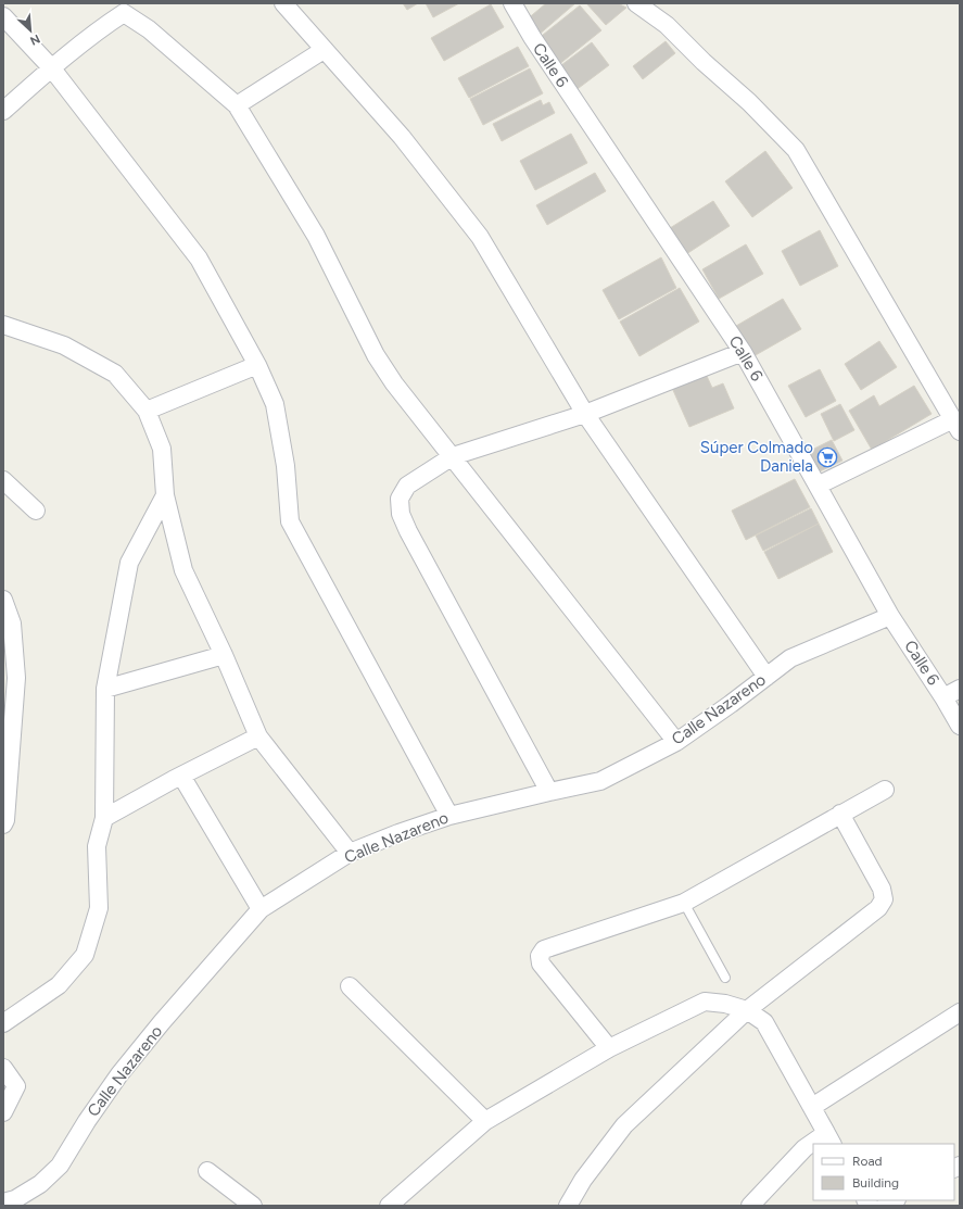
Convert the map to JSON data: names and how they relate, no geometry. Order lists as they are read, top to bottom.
{
  "streets": {
    "street": ["Calle 6", "Calle Nazareno"]
  },
  "crossings": [
    ["Calle 6", "Calle Nazareno"]
  ],
  "places": {
    "supermarket": ["Súper Colmado Daniela"]
  },
  "legend": ["Road", "Building"],
  "north": "bottom right"
}
